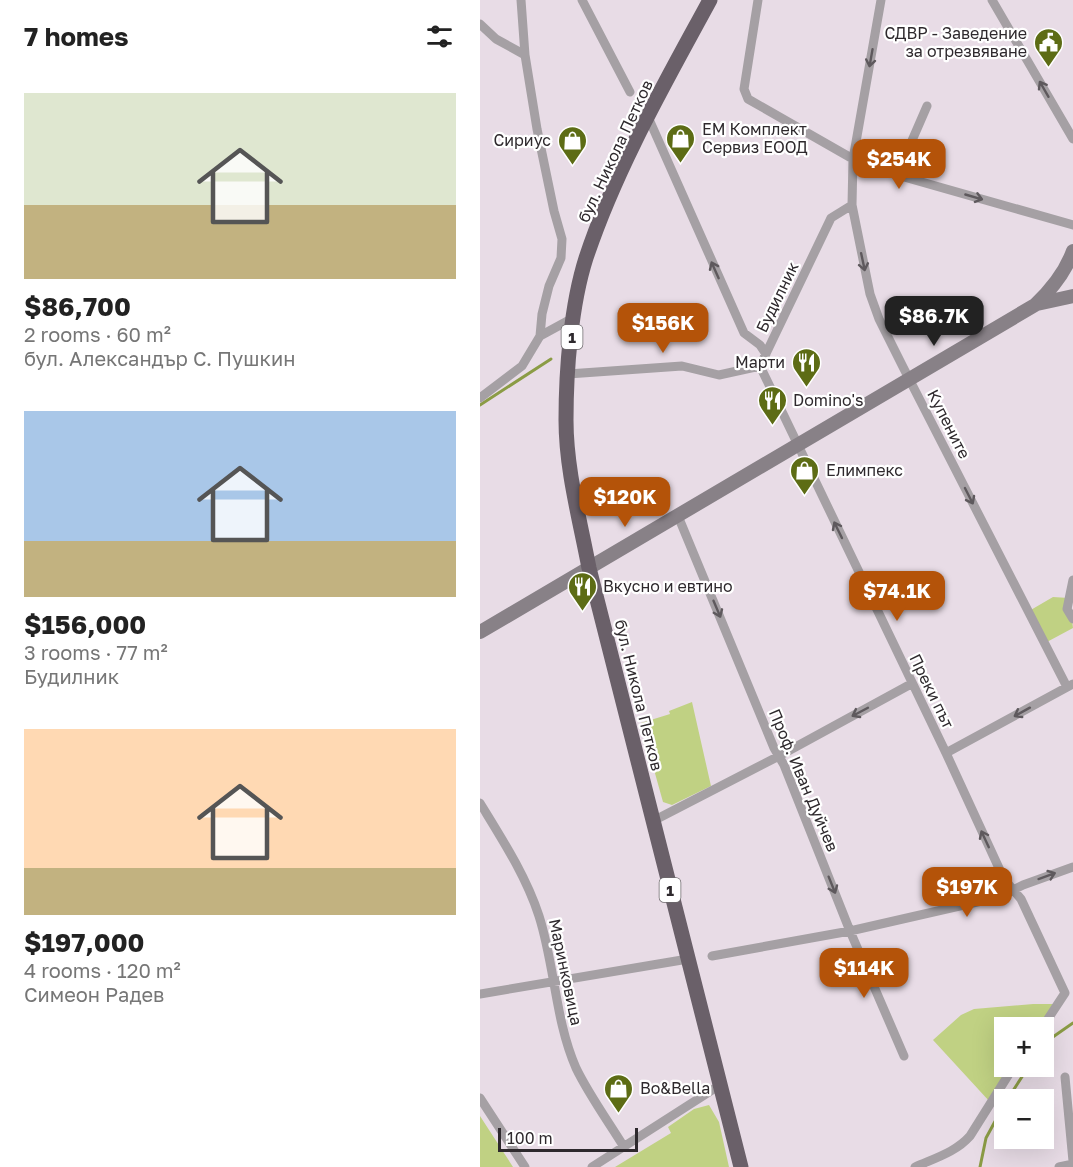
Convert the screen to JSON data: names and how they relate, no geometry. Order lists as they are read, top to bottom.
{
  "streets": {
    "highway": ["бул. Никола Петков", "1"],
    "street": [
      "Будилник",
      "Купените",
      "Преки път",
      "Проф. Иван Дуйчев",
      "Маринковица"
    ]
  },
  "crossings": [
    ["Будилник", "Купените"],
    ["Будилник", "Преки път"]
  ],
  "one_way": ["Купените", "Преки път", "Проф. Иван Дуйчев"],
  "places": {
    "public building": ["СДВР - Заведение за отрезвяване"],
    "shop": [
      "ЕМ Комплект Сервиз ЕООД",
      "Сириус",
      "Елимпекс",
      "Bo&Bella"
    ],
    "restaurant": ["Марти", "Domino's", "Вкусно и евтино"]
  },
  "scale_bar": "100 m",
  "page": {
    "heading": "7 homes",
    "list": [
      {
        "name": "$86,700",
        "note": "2 rooms · 60 m² · бул. Александър С. Пушкин"
      },
      {
        "name": "$156,000",
        "note": "3 rooms · 77 m² · Будилник"
      },
      {
        "name": "$197,000",
        "note": "4 rooms · 120 m² · Симеон Радев"
      }
    ],
    "price": [
      "$254K",
      "$86.7K",
      "$156K",
      "$120K",
      "$74.1K",
      "$197K",
      "$114K"
    ],
    "map_buttons": ["+", "−"],
    "scale": "100 m"
  }
}
